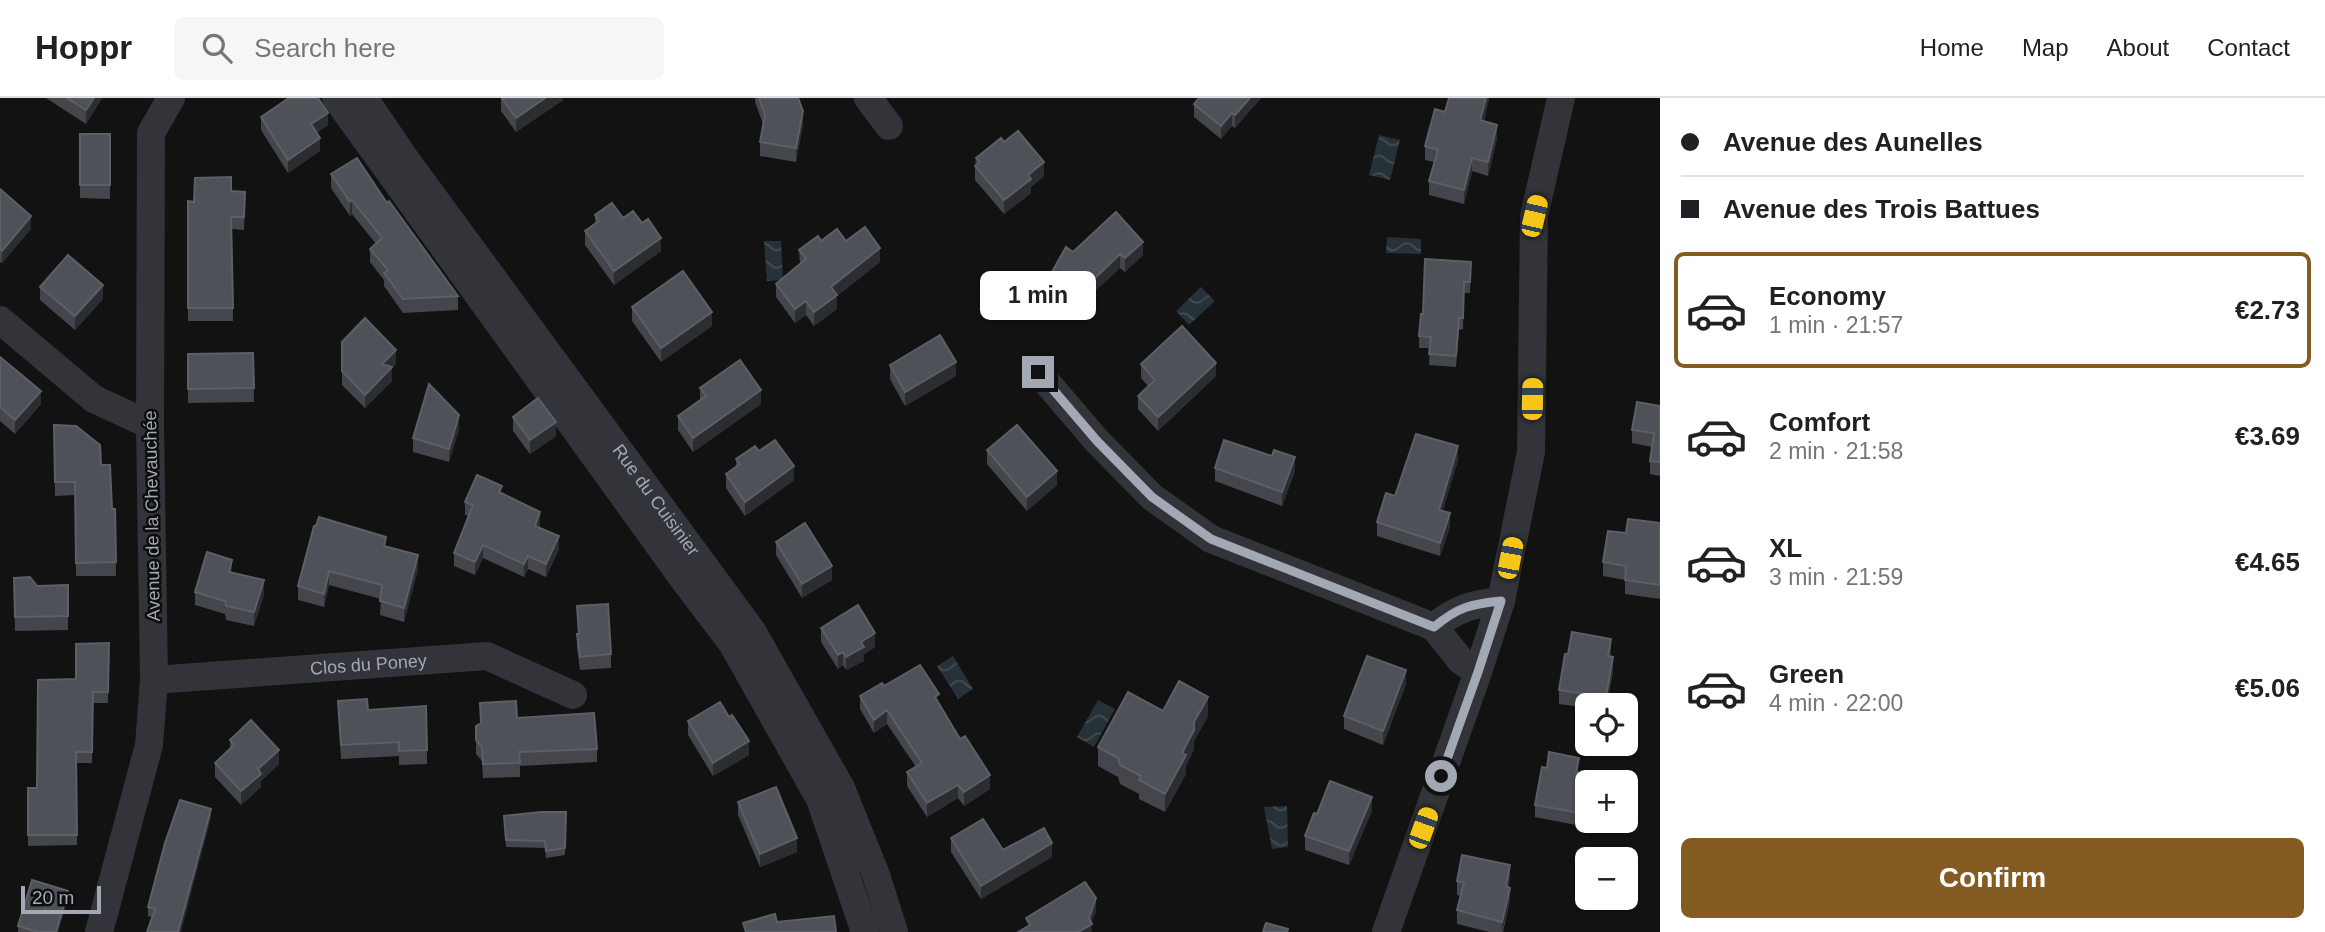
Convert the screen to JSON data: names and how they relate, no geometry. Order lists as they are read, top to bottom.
{
  "streets": {
    "street": ["Rue du Cuisinier", "Avenue de la Chevauchée", "Clos du Poney"]
  },
  "crossings": [
    ["Avenue de la Chevauchée", "Clos du Poney"]
  ],
  "scale_bar": "20 m",
  "page": {
    "header": "Hoppr",
    "search": "Search here",
    "nav": [
      "Home",
      "Map",
      "About",
      "Contact"
    ],
    "banner": ["Avenue des Aunelles", "Avenue des Trois Battues"],
    "list": [
      {
        "name": "Economy",
        "note": "1 min · 21:57",
        "value": "€2.73"
      },
      {
        "name": "Comfort",
        "note": "2 min · 21:58",
        "value": "€3.69"
      },
      {
        "name": "XL",
        "note": "3 min · 21:59",
        "value": "€4.65"
      },
      {
        "name": "Green",
        "note": "4 min · 22:00",
        "value": "€5.06"
      }
    ],
    "bubble": "1 min",
    "map_buttons": ["+", "−"],
    "buttons": "Confirm",
    "scale": "20 m"
  }
}
